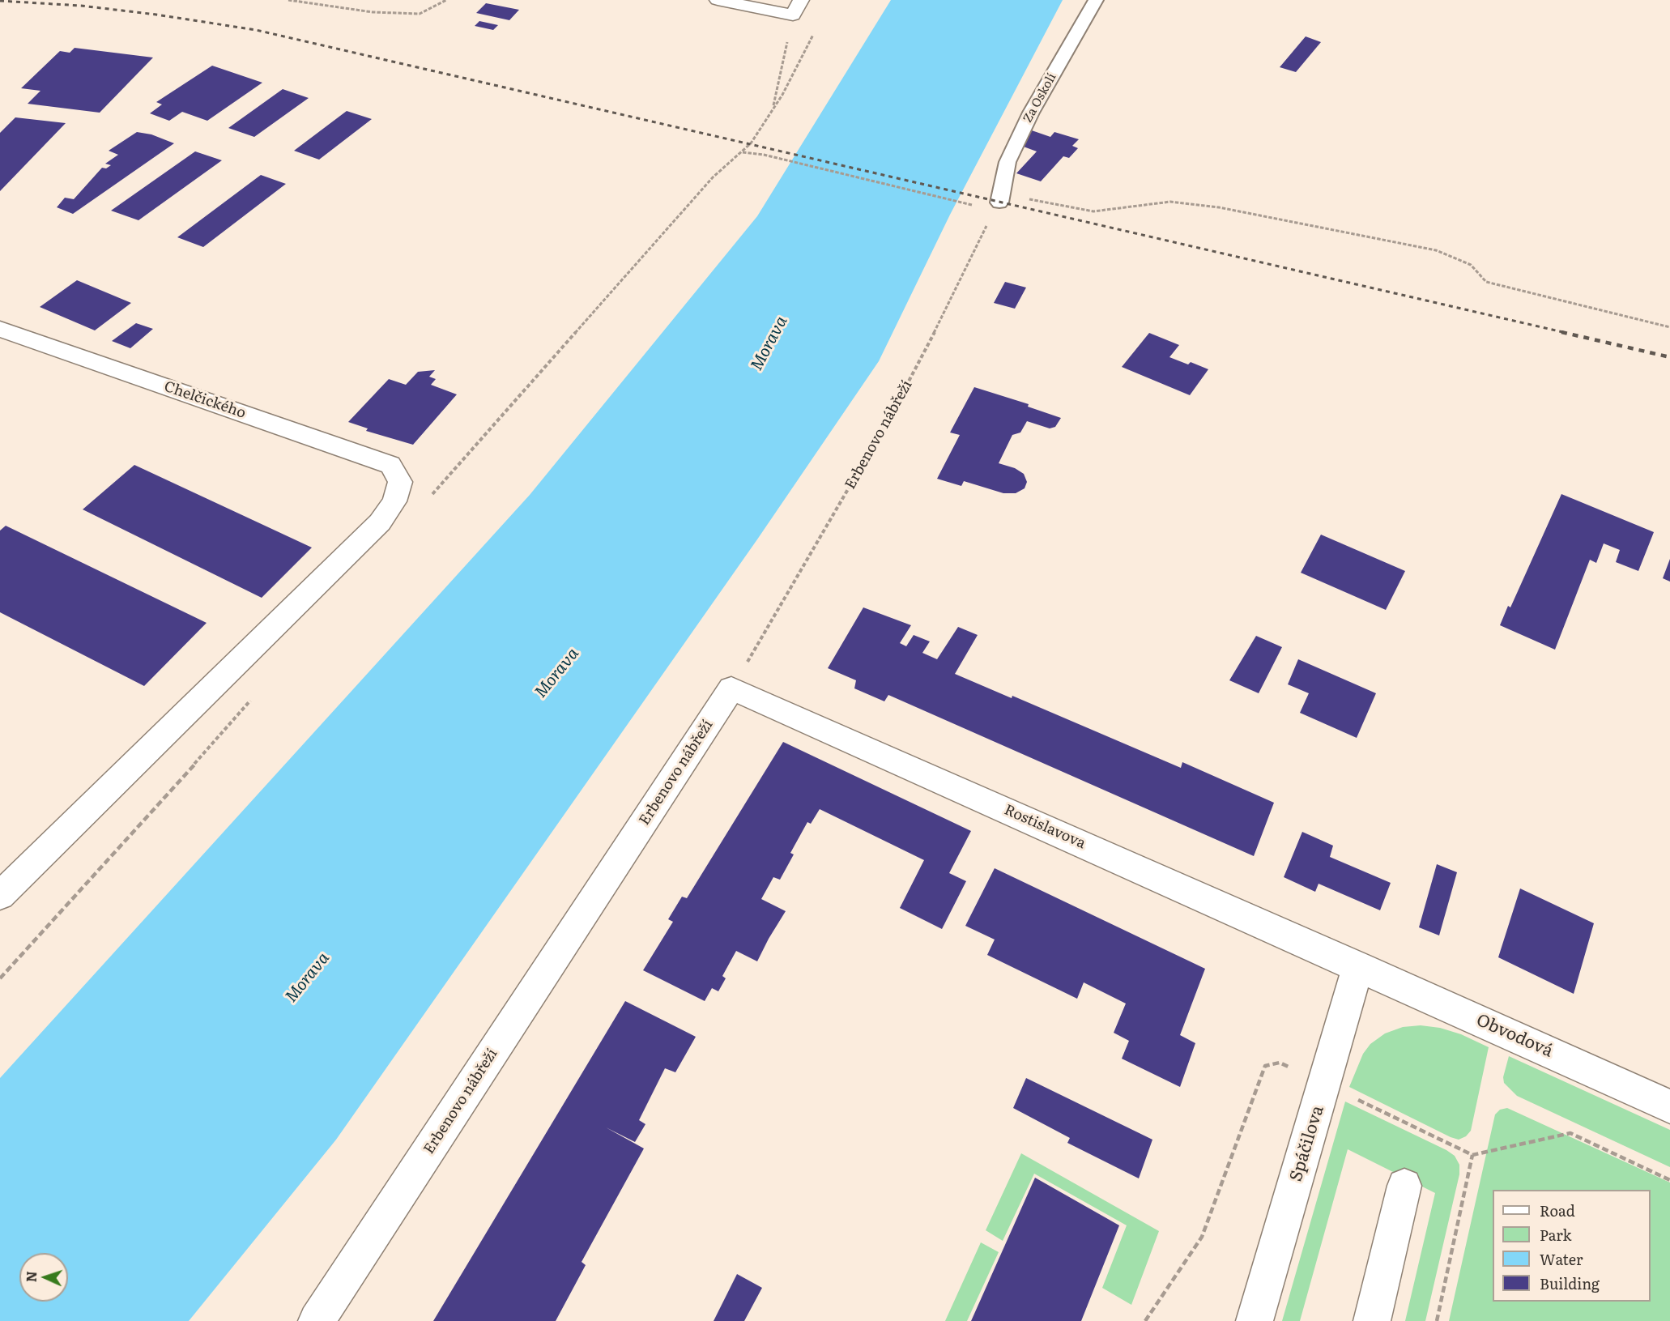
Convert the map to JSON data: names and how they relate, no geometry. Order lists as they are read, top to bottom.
{
  "streets": {
    "street": [
      "Chelčického",
      "Erbenovo nábřeží",
      "Rostislavova",
      "Obvodová",
      "Spáčilova"
    ],
    "lane": ["Za Oskolí"]
  },
  "crossings": [
    ["Za Oskolí", "Erbenovo nábřeží"],
    ["Erbenovo nábřeží", "Rostislavova"],
    ["Rostislavova", "Obvodová"],
    ["Rostislavova", "Spáčilova"],
    ["Obvodová", "Spáčilova"]
  ],
  "water": ["Morava"],
  "legend": [
    "Road",
    "Park",
    "Water",
    "Building"
  ],
  "north": "left"
}
